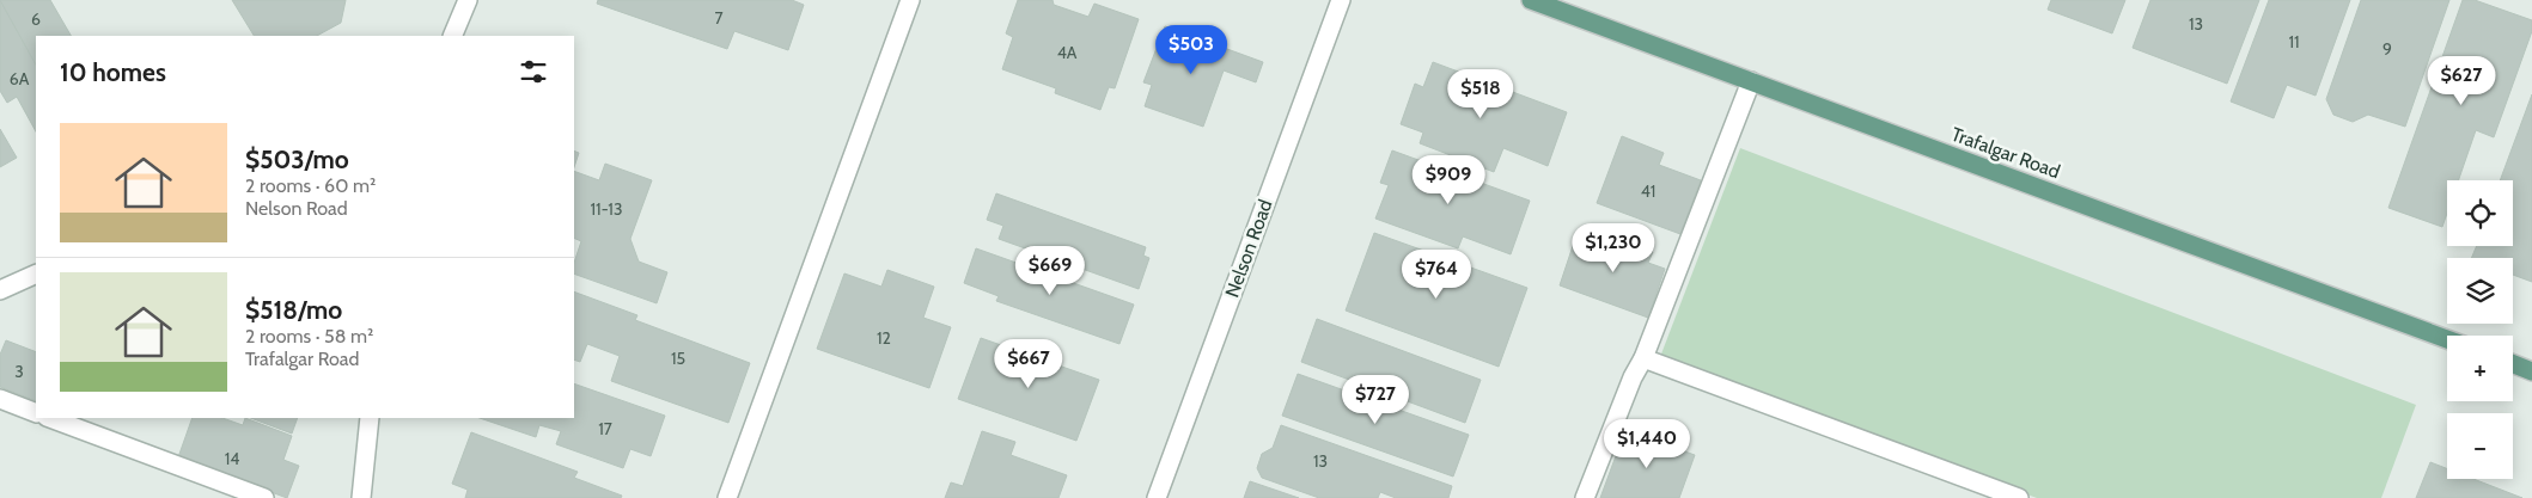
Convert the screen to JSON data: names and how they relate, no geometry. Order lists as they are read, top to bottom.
{
  "streets": {
    "main road": ["Trafalgar Road"],
    "street": ["Nelson Road"]
  },
  "house_numbers": [
    "7",
    "6",
    "13",
    "11",
    "9",
    "4A",
    "6A",
    "41",
    "11-13",
    "12",
    "15",
    "3",
    "17",
    "14",
    "13"
  ],
  "page": {
    "price": [
      "$503",
      "$627",
      "$518",
      "$909",
      "$1,230",
      "$669",
      "$764",
      "$667",
      "$727",
      "$1,440"
    ],
    "heading": "10 homes",
    "list": [
      {
        "name": "$503/mo",
        "note": "2 rooms · 60 m² · Nelson Road"
      },
      {
        "name": "$518/mo",
        "note": "2 rooms · 58 m² · Trafalgar Road"
      }
    ],
    "map_buttons": ["+", "−"]
  }
}
